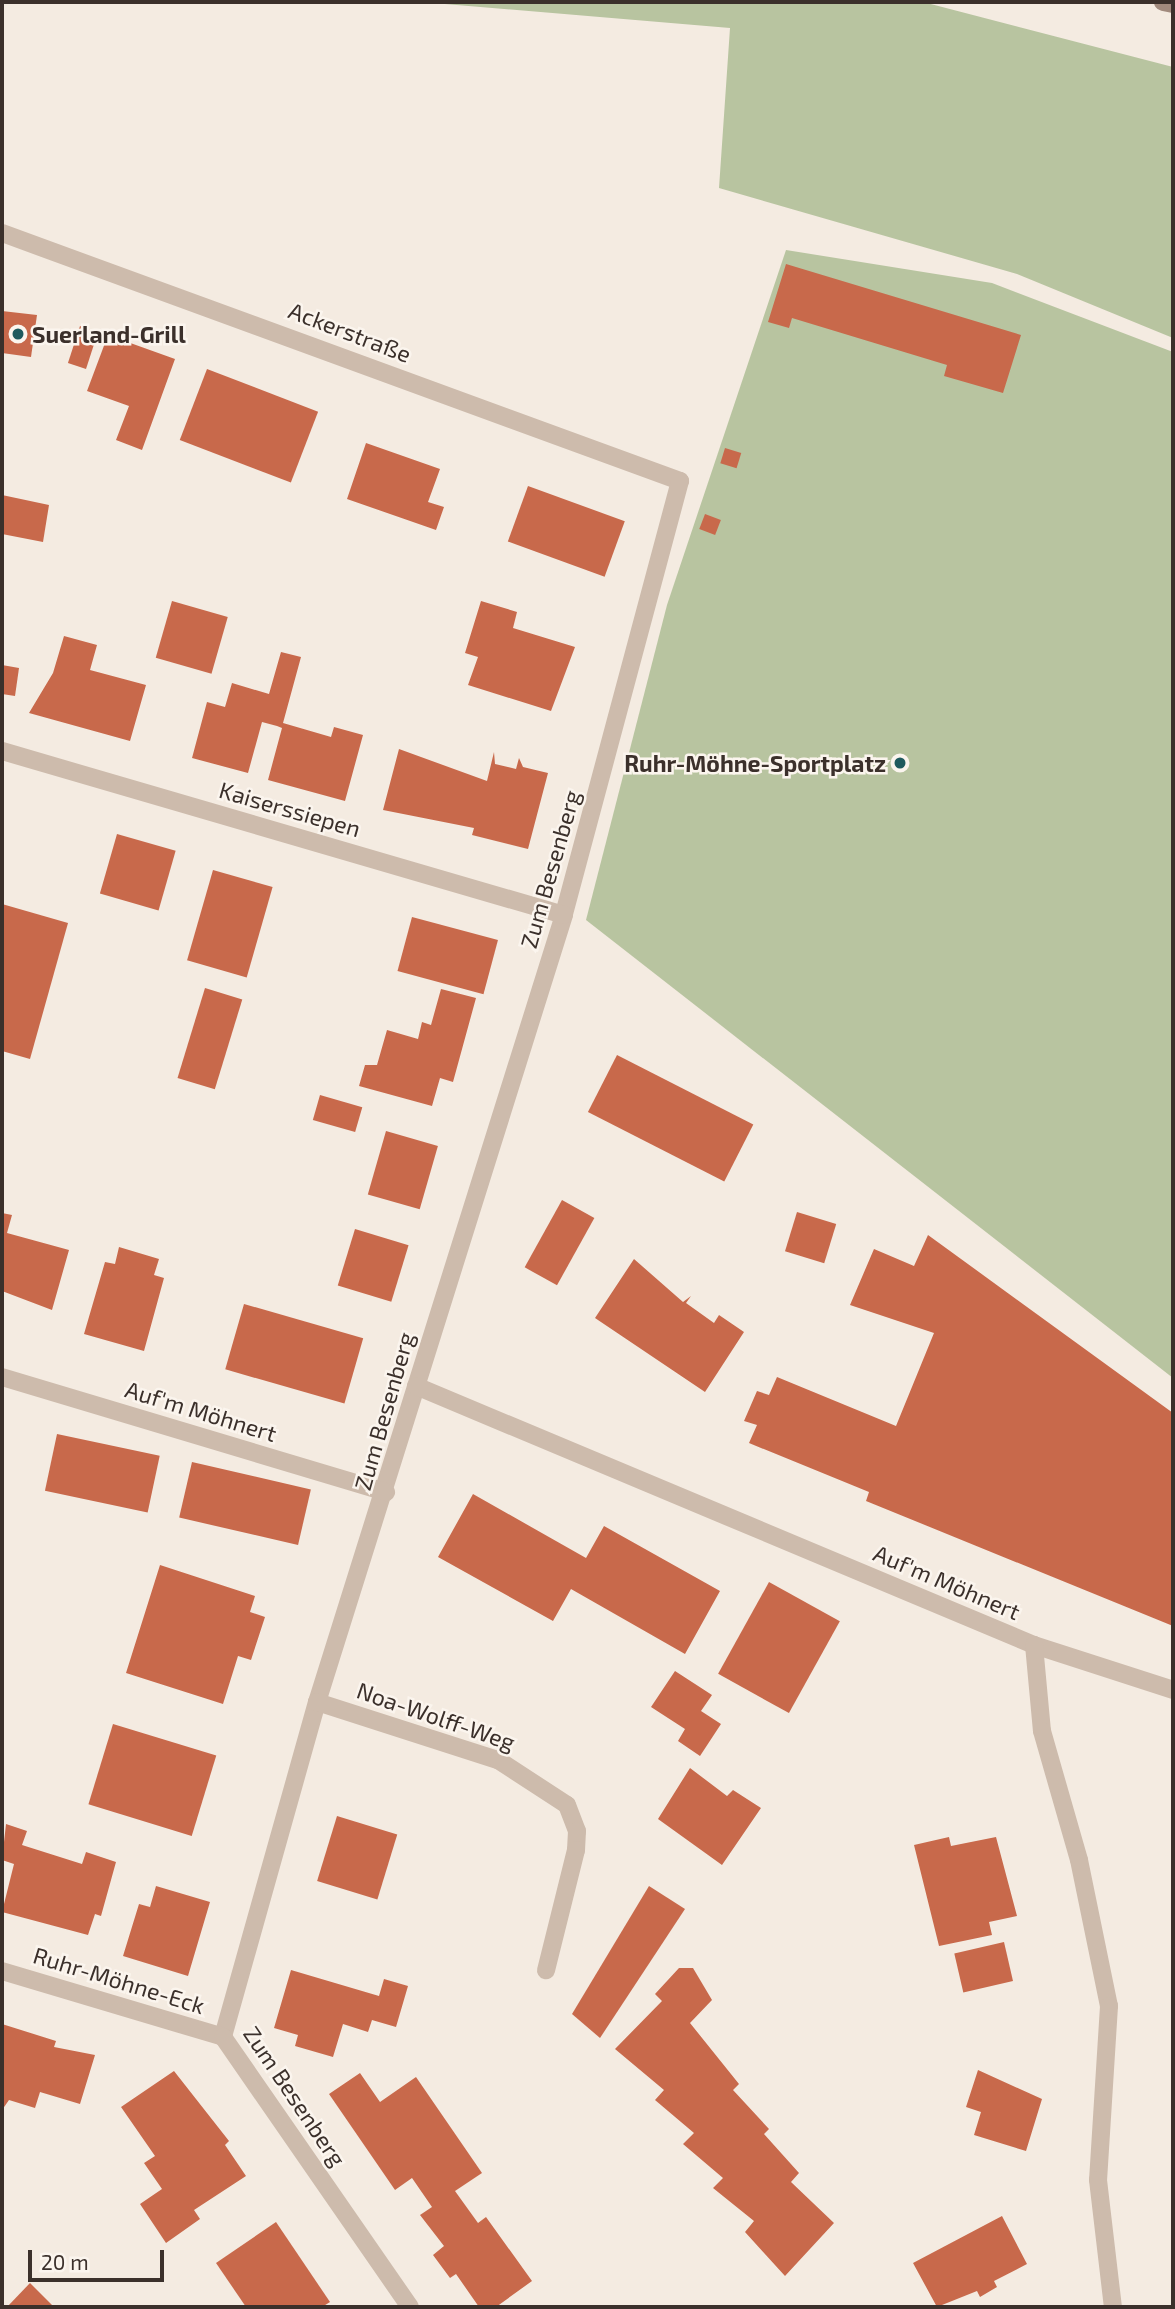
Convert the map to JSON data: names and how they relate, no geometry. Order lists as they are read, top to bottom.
{
  "streets": {
    "street": [
      "Ackerstraße",
      "Kaiserssiepen",
      "Zum Besenberg",
      "Auf'm Möhnert",
      "Noa-Wolff-Weg",
      "Ruhr-Möhne-Eck"
    ]
  },
  "crossings": [
    ["Ackerstraße", "Zum Besenberg"],
    ["Kaiserssiepen", "Zum Besenberg"],
    ["Zum Besenberg", "Auf'm Möhnert"],
    ["Zum Besenberg", "Noa-Wolff-Weg"],
    ["Zum Besenberg", "Ruhr-Möhne-Eck"]
  ],
  "places": ["Suerland-Grill", "Ruhr-Möhne-Sportplatz"],
  "scale_bar": "20 m"
}
